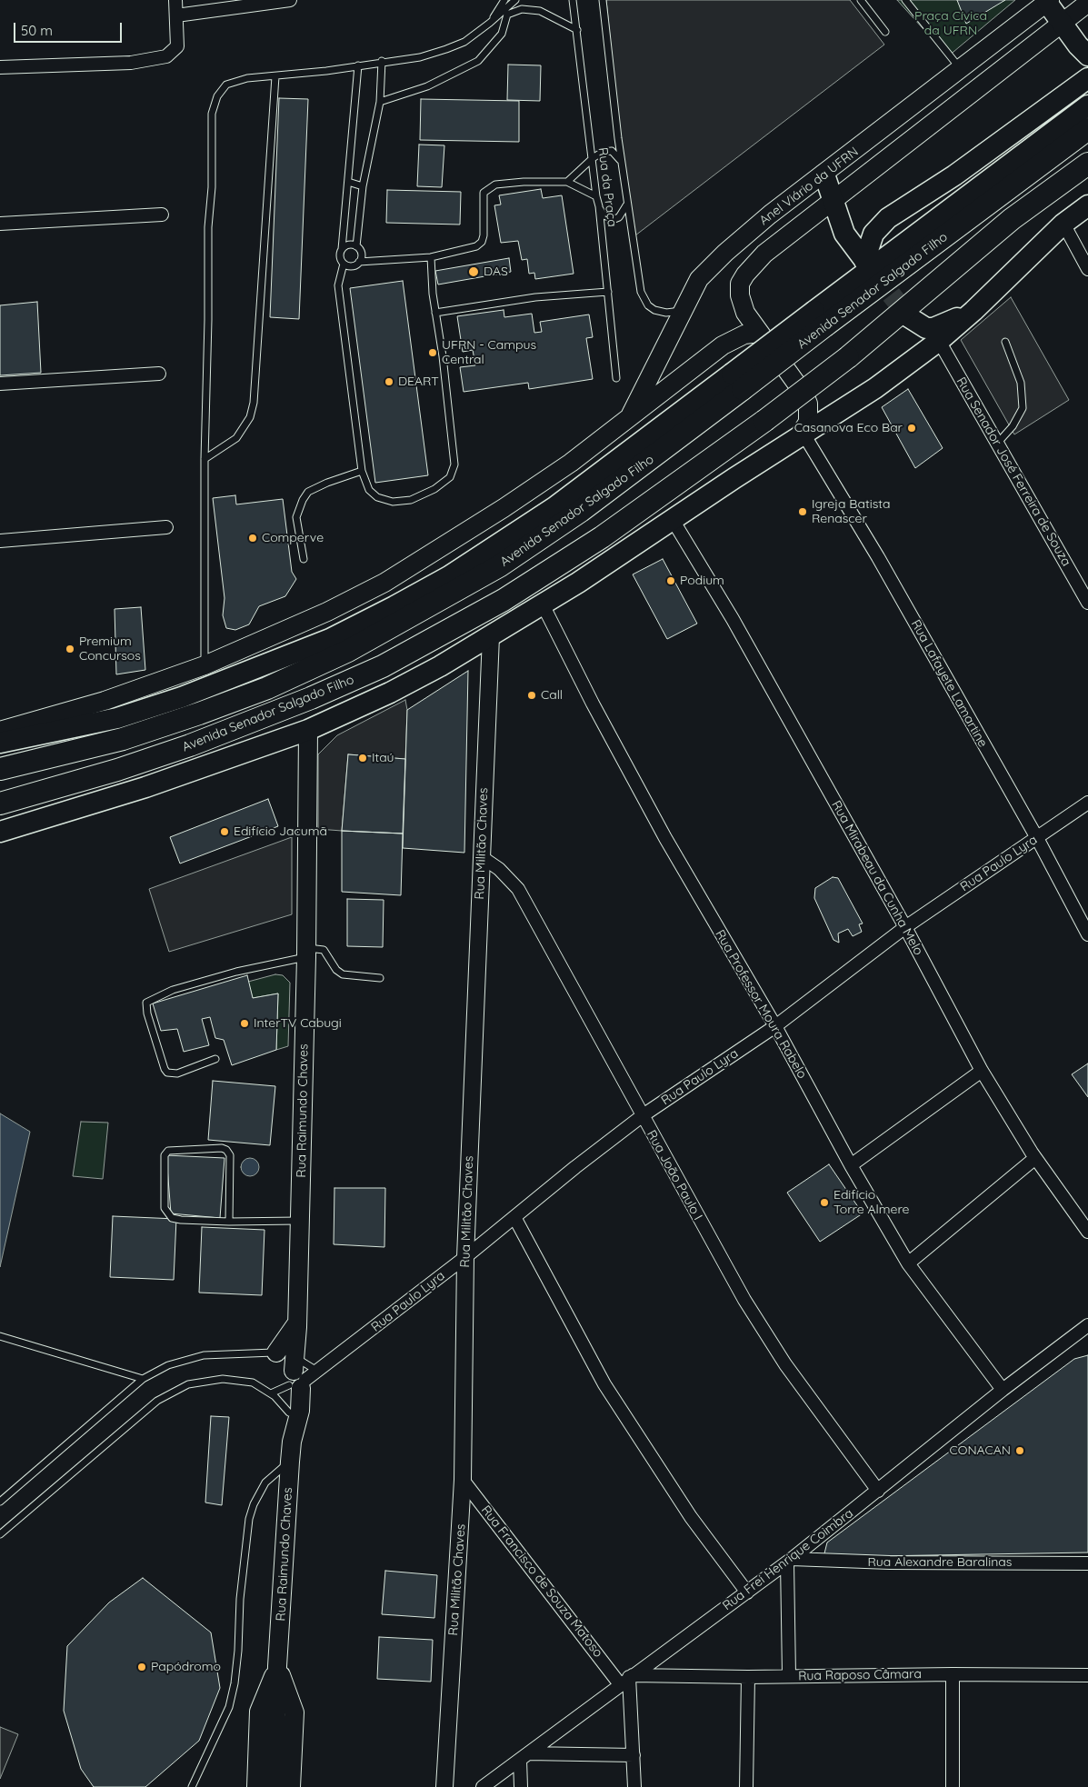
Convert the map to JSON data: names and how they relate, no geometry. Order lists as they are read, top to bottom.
{
  "streets": {
    "highway": ["Avenida Senador Salgado Filho"],
    "main road": ["Anel Viário da UFRN", "Rua Raimundo Chaves"],
    "street": [
      "Rua Senador José Ferreira de Souza",
      "Rua Lafayete Lamartine",
      "Rua Militão Chaves",
      "Rua Paulo Lyra",
      "Rua Mirabeau da Cunha Melo",
      "Rua Professor Moura Rabelo",
      "Rua João Paulo I",
      "Rua Frei Henrique Coimbra",
      "Rua Alexandre Baralinas",
      "Rua Francisco de Souza Matoso",
      "Rua Raposo Câmara"
    ],
    "lane": ["Rua da Praça"]
  },
  "crossings": [
    ["Anel Viário da UFRN", "Rua da Praça"],
    ["Anel Viário da UFRN", "Avenida Senador Salgado Filho"],
    ["Anel Viário da UFRN", "Rua Lafayete Lamartine"],
    ["Avenida Senador Salgado Filho", "Rua Senador José Ferreira de Souza"],
    ["Avenida Senador Salgado Filho", "Rua Lafayete Lamartine"],
    ["Avenida Senador Salgado Filho", "Rua Militão Chaves"],
    ["Avenida Senador Salgado Filho", "Rua Mirabeau da Cunha Melo"],
    ["Avenida Senador Salgado Filho", "Rua Professor Moura Rabelo"],
    ["Avenida Senador Salgado Filho", "Rua Raimundo Chaves"],
    ["Rua Lafayete Lamartine", "Rua Paulo Lyra"],
    ["Rua Militão Chaves", "Rua Paulo Lyra"],
    ["Rua Militão Chaves", "Rua João Paulo I"],
    ["Rua Militão Chaves", "Rua Francisco de Souza Matoso"],
    ["Rua Paulo Lyra", "Rua Mirabeau da Cunha Melo"],
    ["Rua Paulo Lyra", "Rua Professor Moura Rabelo"],
    ["Rua Paulo Lyra", "Rua Raimundo Chaves"],
    ["Rua Paulo Lyra", "Rua João Paulo I"],
    ["Rua Professor Moura Rabelo", "Rua Frei Henrique Coimbra"],
    ["Rua João Paulo I", "Rua Frei Henrique Coimbra"],
    ["Rua Frei Henrique Coimbra", "Rua Alexandre Baralinas"],
    ["Rua Frei Henrique Coimbra", "Rua Francisco de Souza Matoso"],
    ["Rua Frei Henrique Coimbra", "Rua Raposo Câmara"],
    ["Rua Francisco de Souza Matoso", "Rua Raposo Câmara"]
  ],
  "parks": ["Praça Cívica da UFRN"],
  "places": [
    "DAS",
    "UFRN - Campus Central",
    "DEART",
    "Casanova Eco Bar",
    "Igreja Batista Renascer",
    "Comperve",
    "Podium",
    "Premium Concursos",
    "Call",
    "Itaú",
    "Edifício Jacumã",
    "InterTV Cabugi",
    "Edifício Torre Almere",
    "CONACAN",
    "Papódromo"
  ],
  "scale_bar": "50 m"
}
